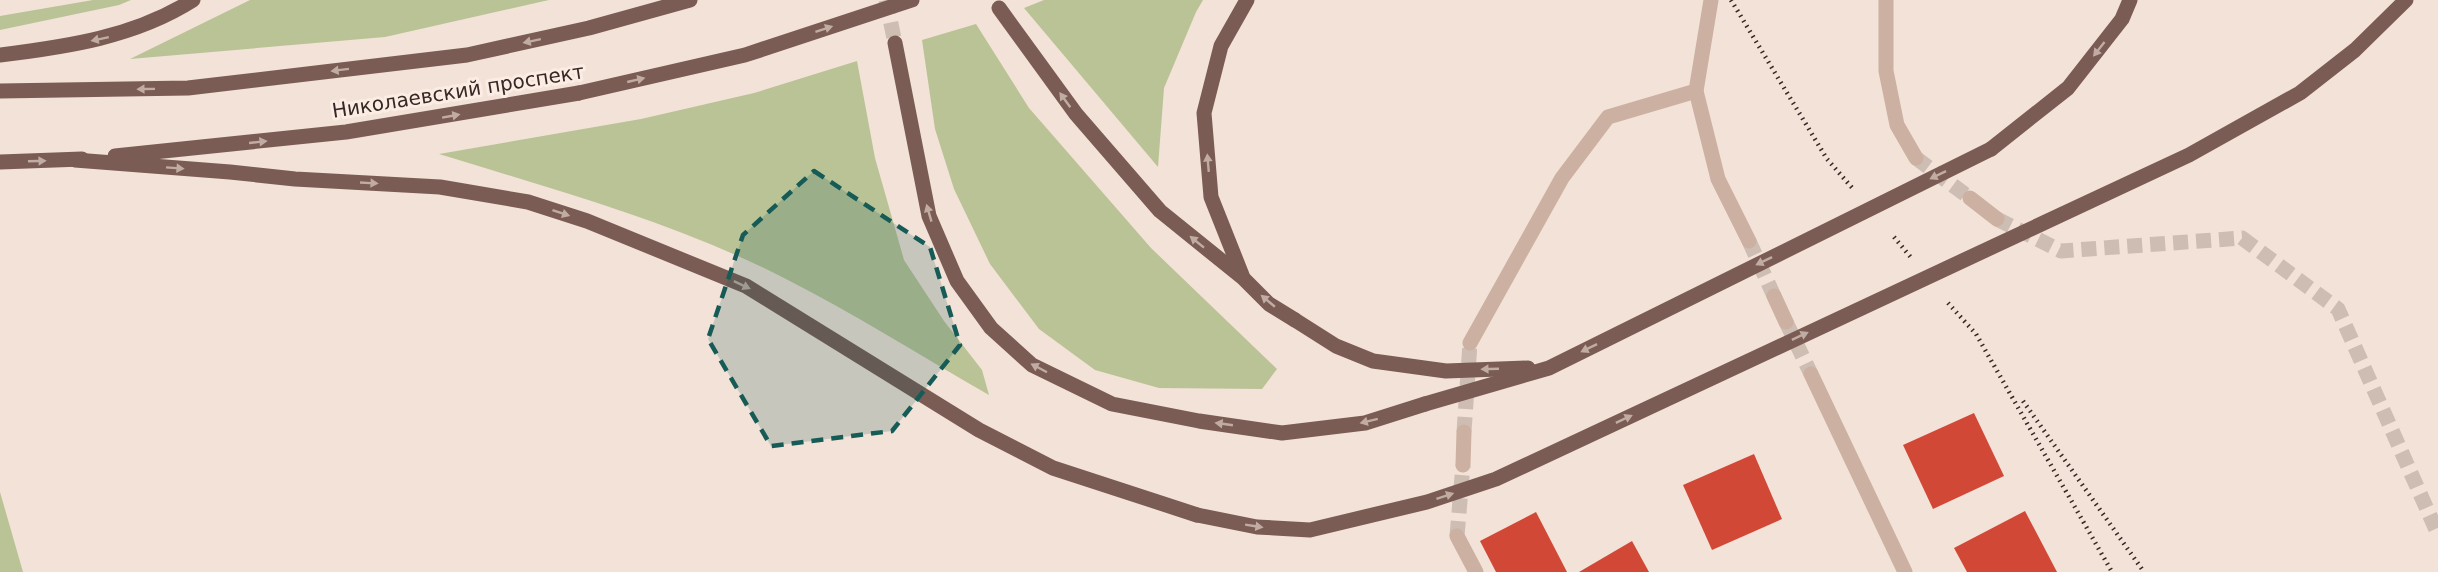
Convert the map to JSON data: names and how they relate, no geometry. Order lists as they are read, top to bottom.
{
  "streets": {
    "main road": ["Николаевский проспект"]
  }
}
